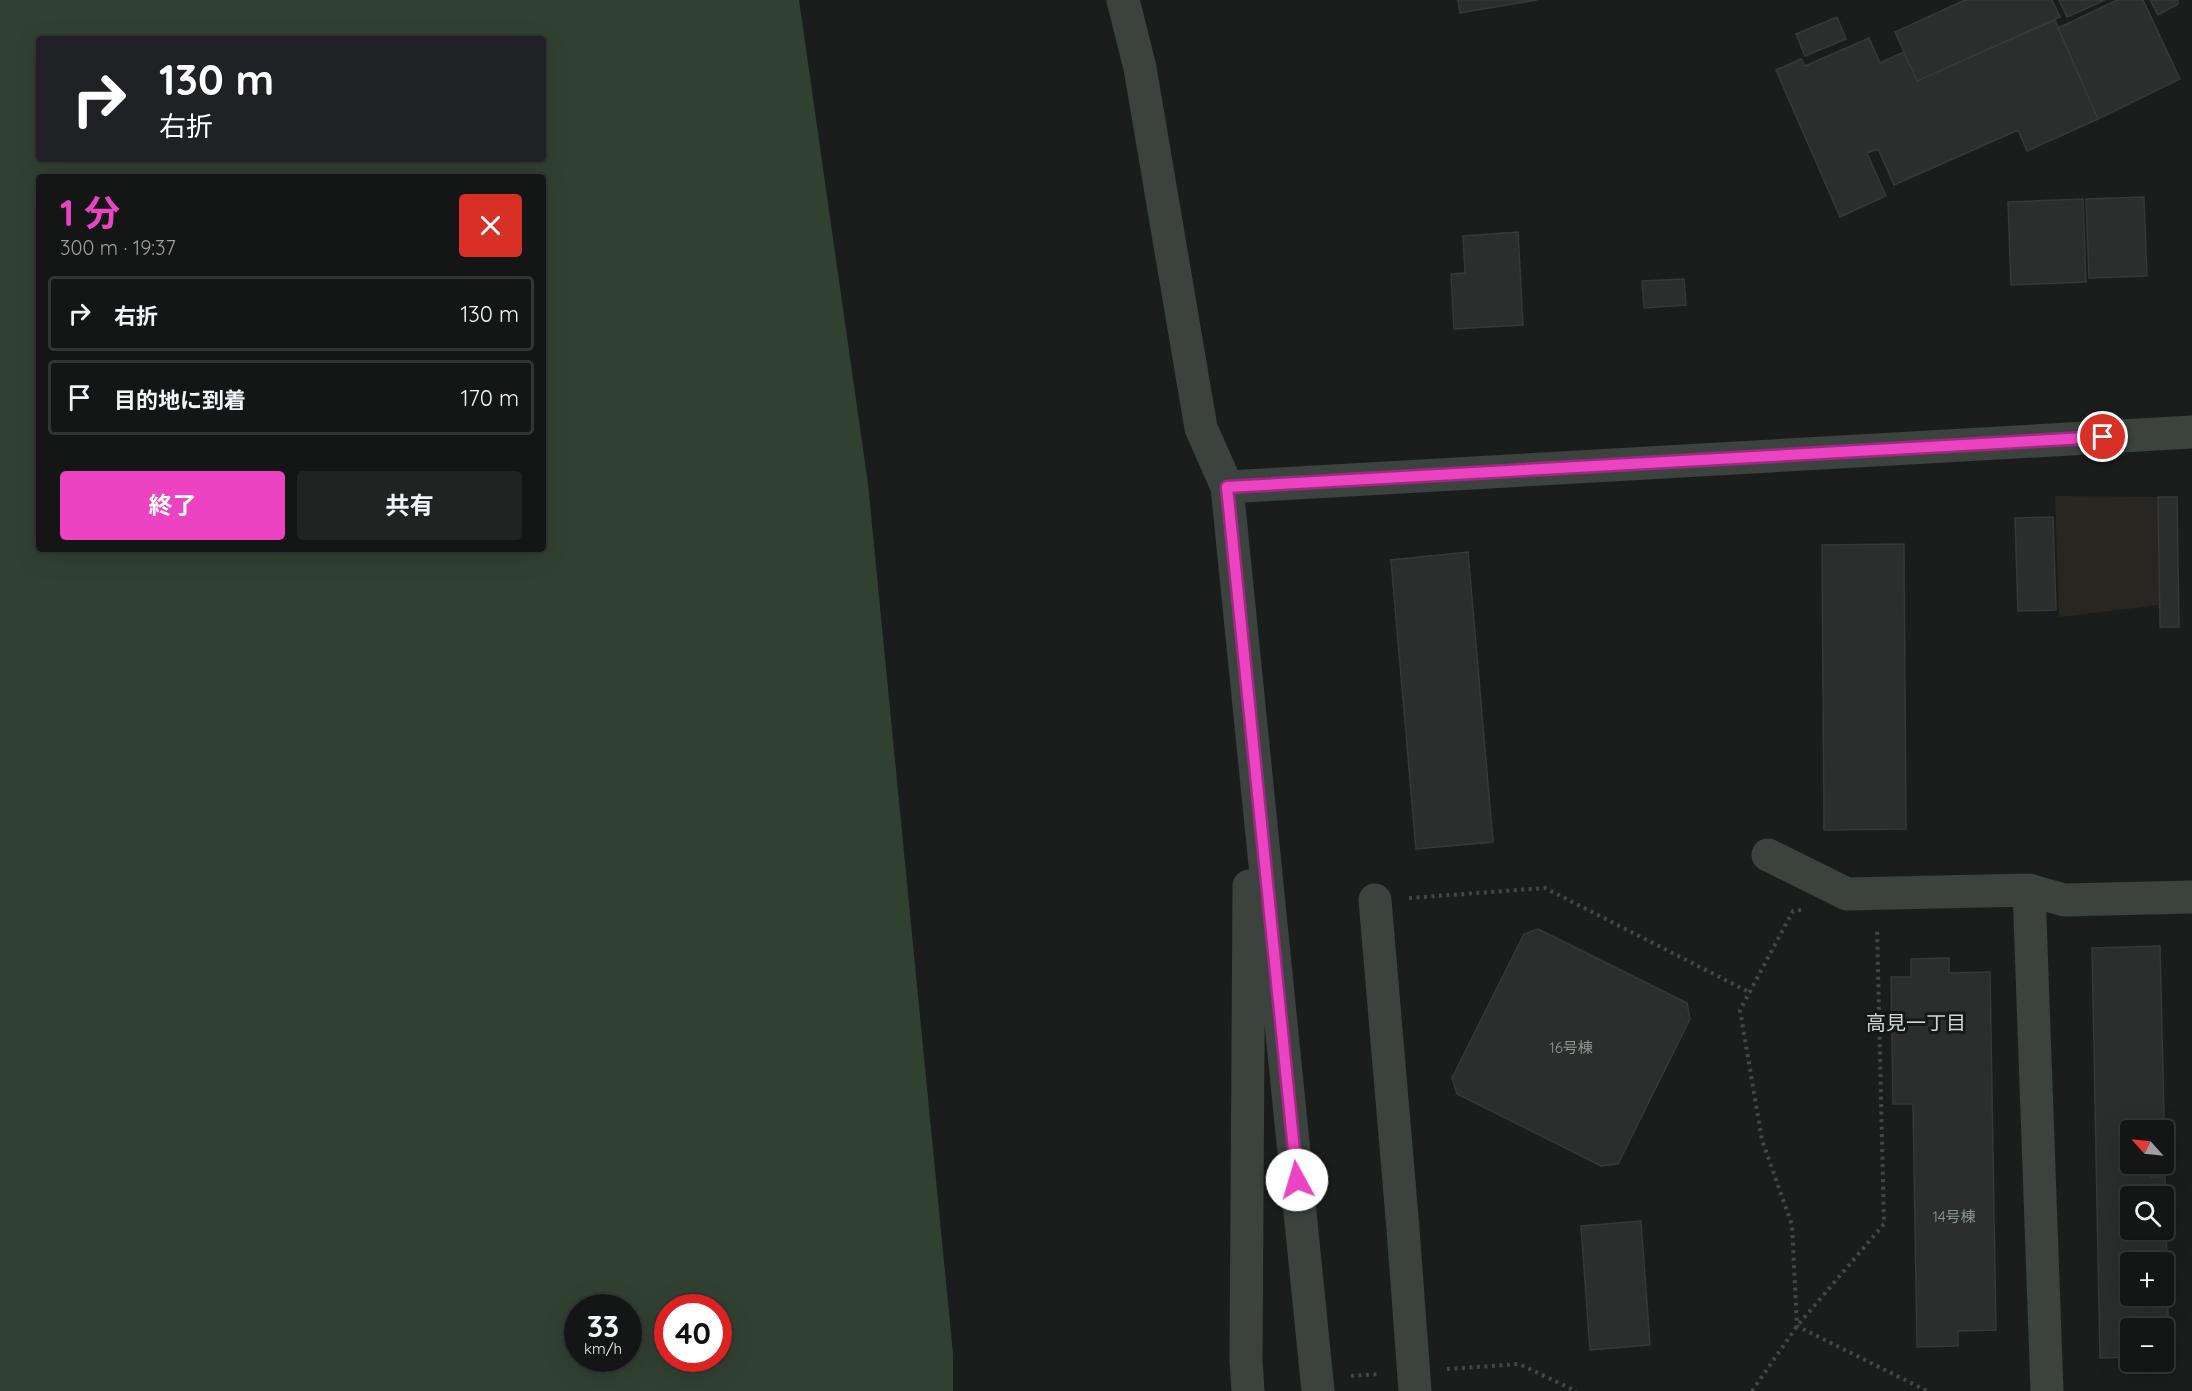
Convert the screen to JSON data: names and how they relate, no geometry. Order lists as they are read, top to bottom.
{
  "districts": ["高見一丁目"],
  "house_numbers": ["16号棟", "14号棟"],
  "north": "top left",
  "page": {
    "turn": ["130 m", "右折"],
    "heading": ["1 分", "300 m · 19:37"],
    "list": [
      {
        "name": "右折",
        "value": "130 m"
      },
      {
        "name": "目的地に到着",
        "value": "170 m"
      }
    ],
    "buttons": ["終了", "共有"],
    "map_buttons": ["+", "−"],
    "speed": "33 km/h",
    "limit": "40"
  }
}
